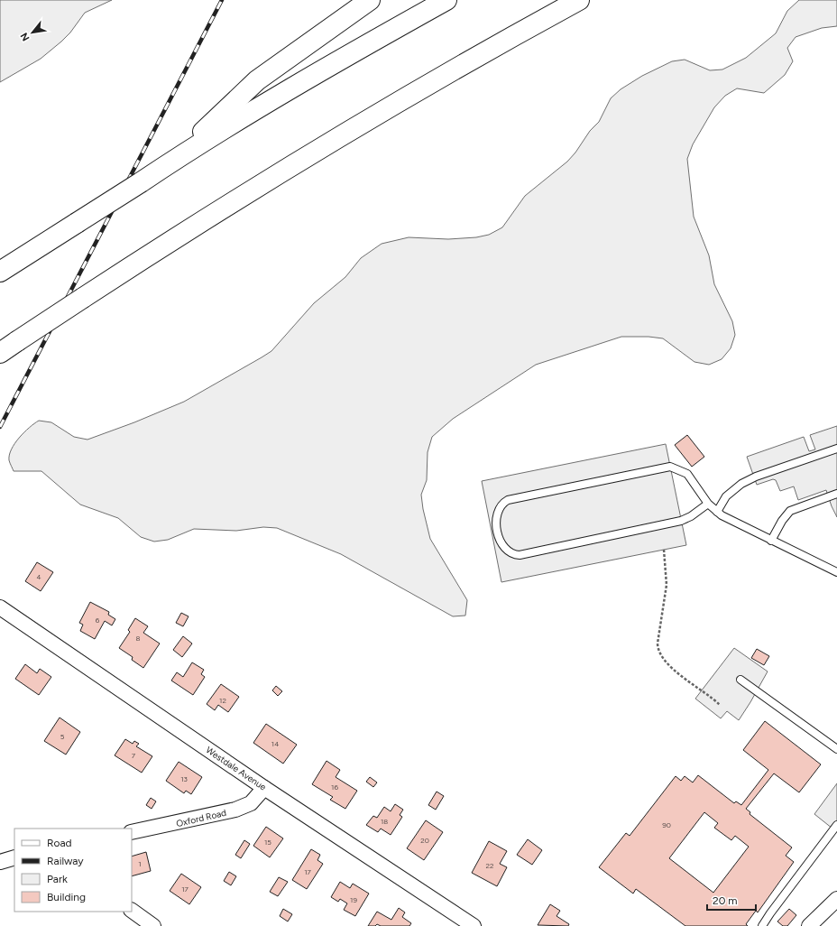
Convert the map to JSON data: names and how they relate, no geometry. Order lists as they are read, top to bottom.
{
  "streets": {
    "street": ["Westdale Avenue", "Oxford Road"]
  },
  "crossings": [
    ["Westdale Avenue", "Oxford Road"]
  ],
  "house_numbers": [
    "4",
    "6",
    "8",
    "12",
    "5",
    "14",
    "7",
    "13",
    "16",
    "18",
    "90",
    "20",
    "15",
    "1",
    "22",
    "17",
    "17",
    "19"
  ],
  "legend": [
    "Road",
    "Railway",
    "Park",
    "Building"
  ],
  "scale_bar": "20 m",
  "north": "bottom left"
}
